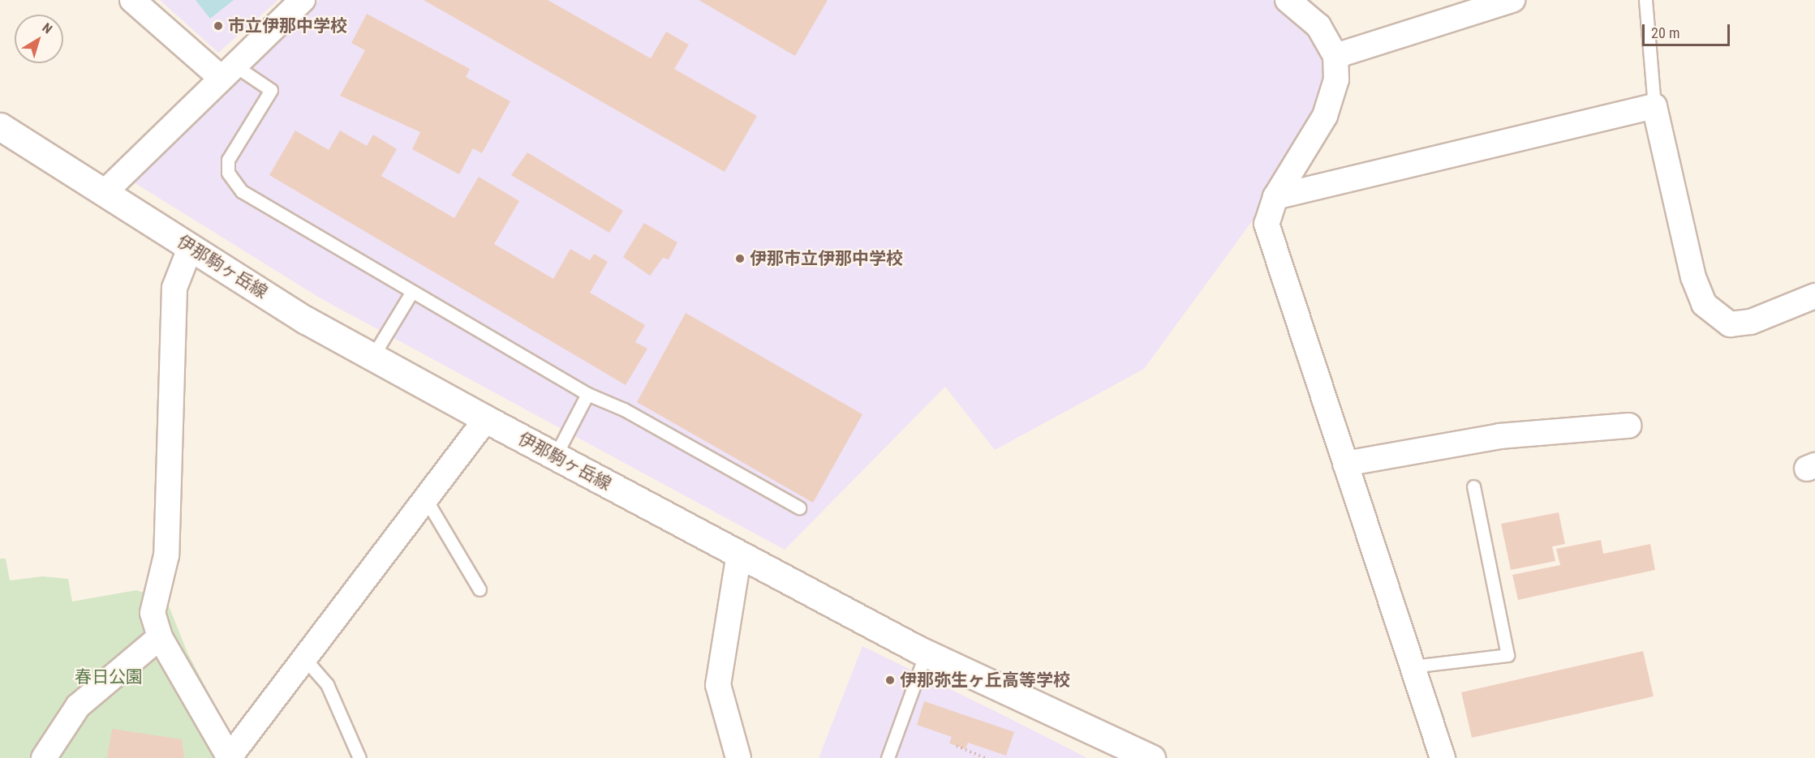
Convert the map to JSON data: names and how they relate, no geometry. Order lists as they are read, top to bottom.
{
  "streets": {
    "main road": ["伊那駒ヶ岳線"]
  },
  "parks": ["春日公園"],
  "places": ["市立伊那中学校", "伊那市立伊那中学校", "伊那弥生ヶ丘高等学校"],
  "scale_bar": "20 m",
  "north": "top right"
}
